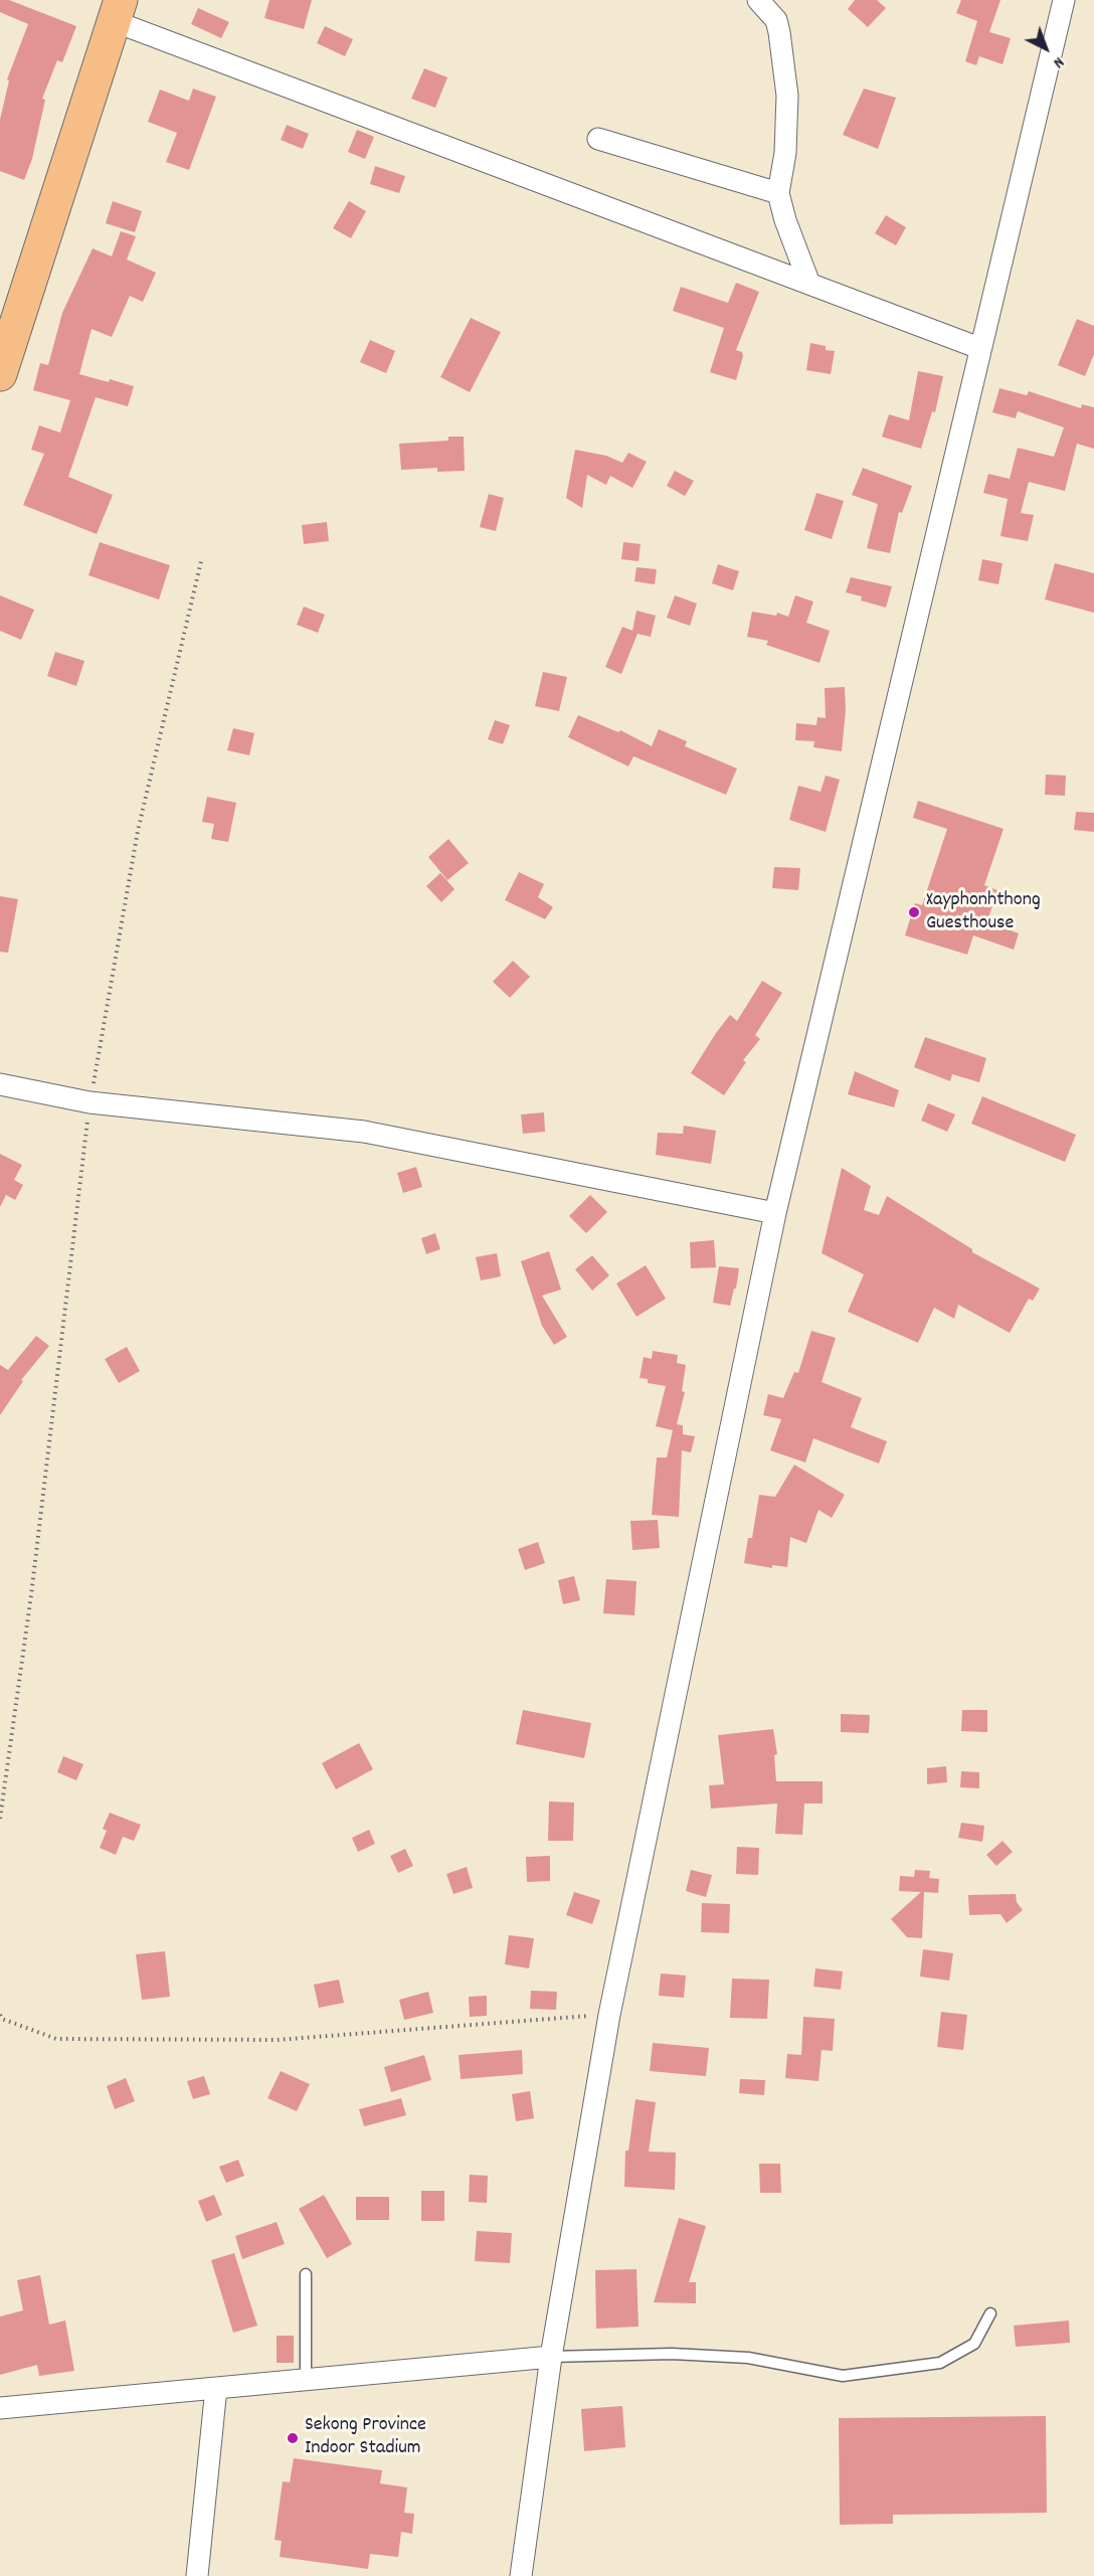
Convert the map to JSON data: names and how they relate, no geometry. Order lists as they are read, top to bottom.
{
  "places": ["Xayphonhthong Guesthouse", "Sekong Province Indoor Stadium"],
  "north": "bottom right"
}
